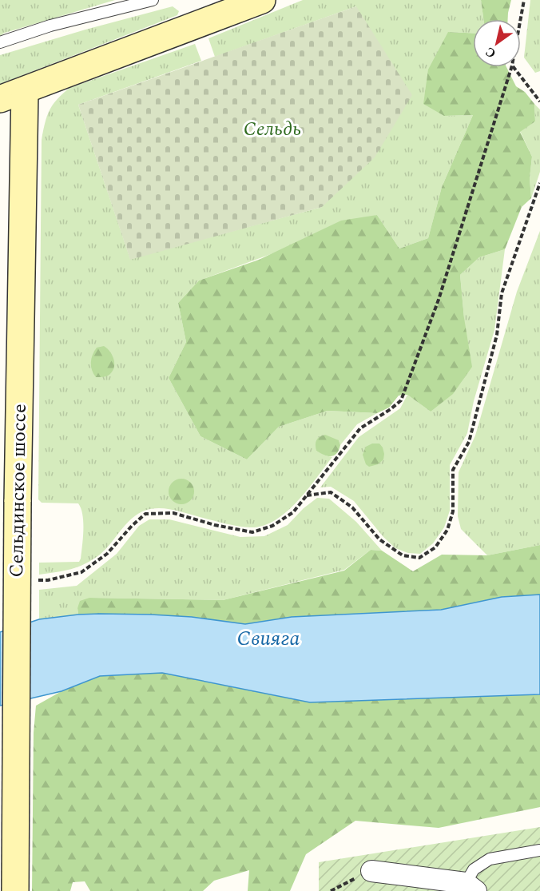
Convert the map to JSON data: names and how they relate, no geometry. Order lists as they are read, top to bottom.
{
  "streets": {
    "main road": ["Сельдинское шоссе"]
  },
  "water": ["Свияга"],
  "parks": ["Сельдь"],
  "north": "bottom left"
}
